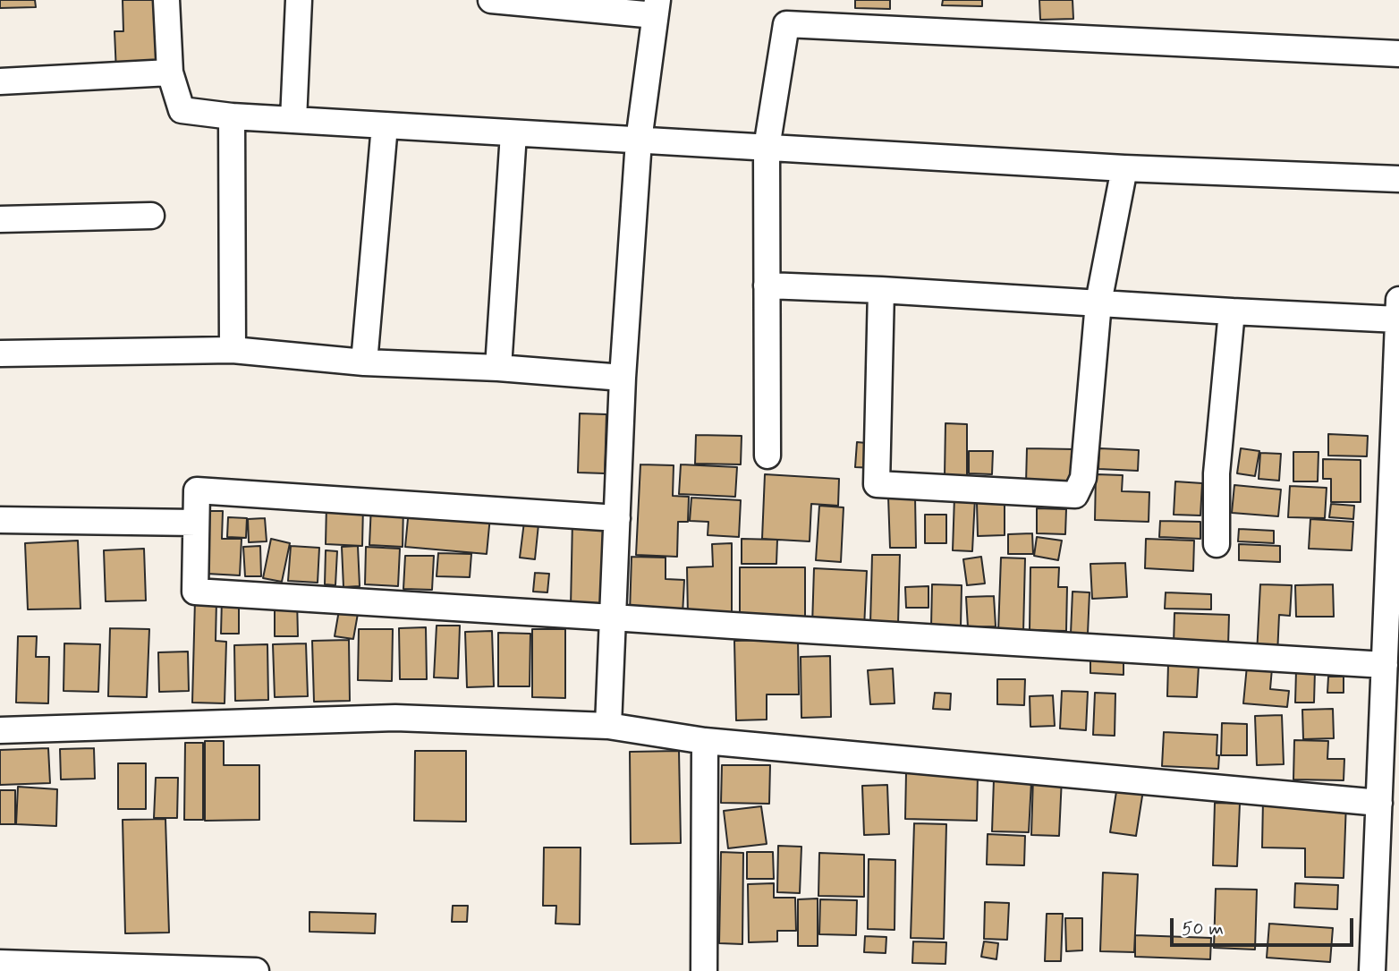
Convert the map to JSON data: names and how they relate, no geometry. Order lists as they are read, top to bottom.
{
  "scale_bar": "50 m"
}
